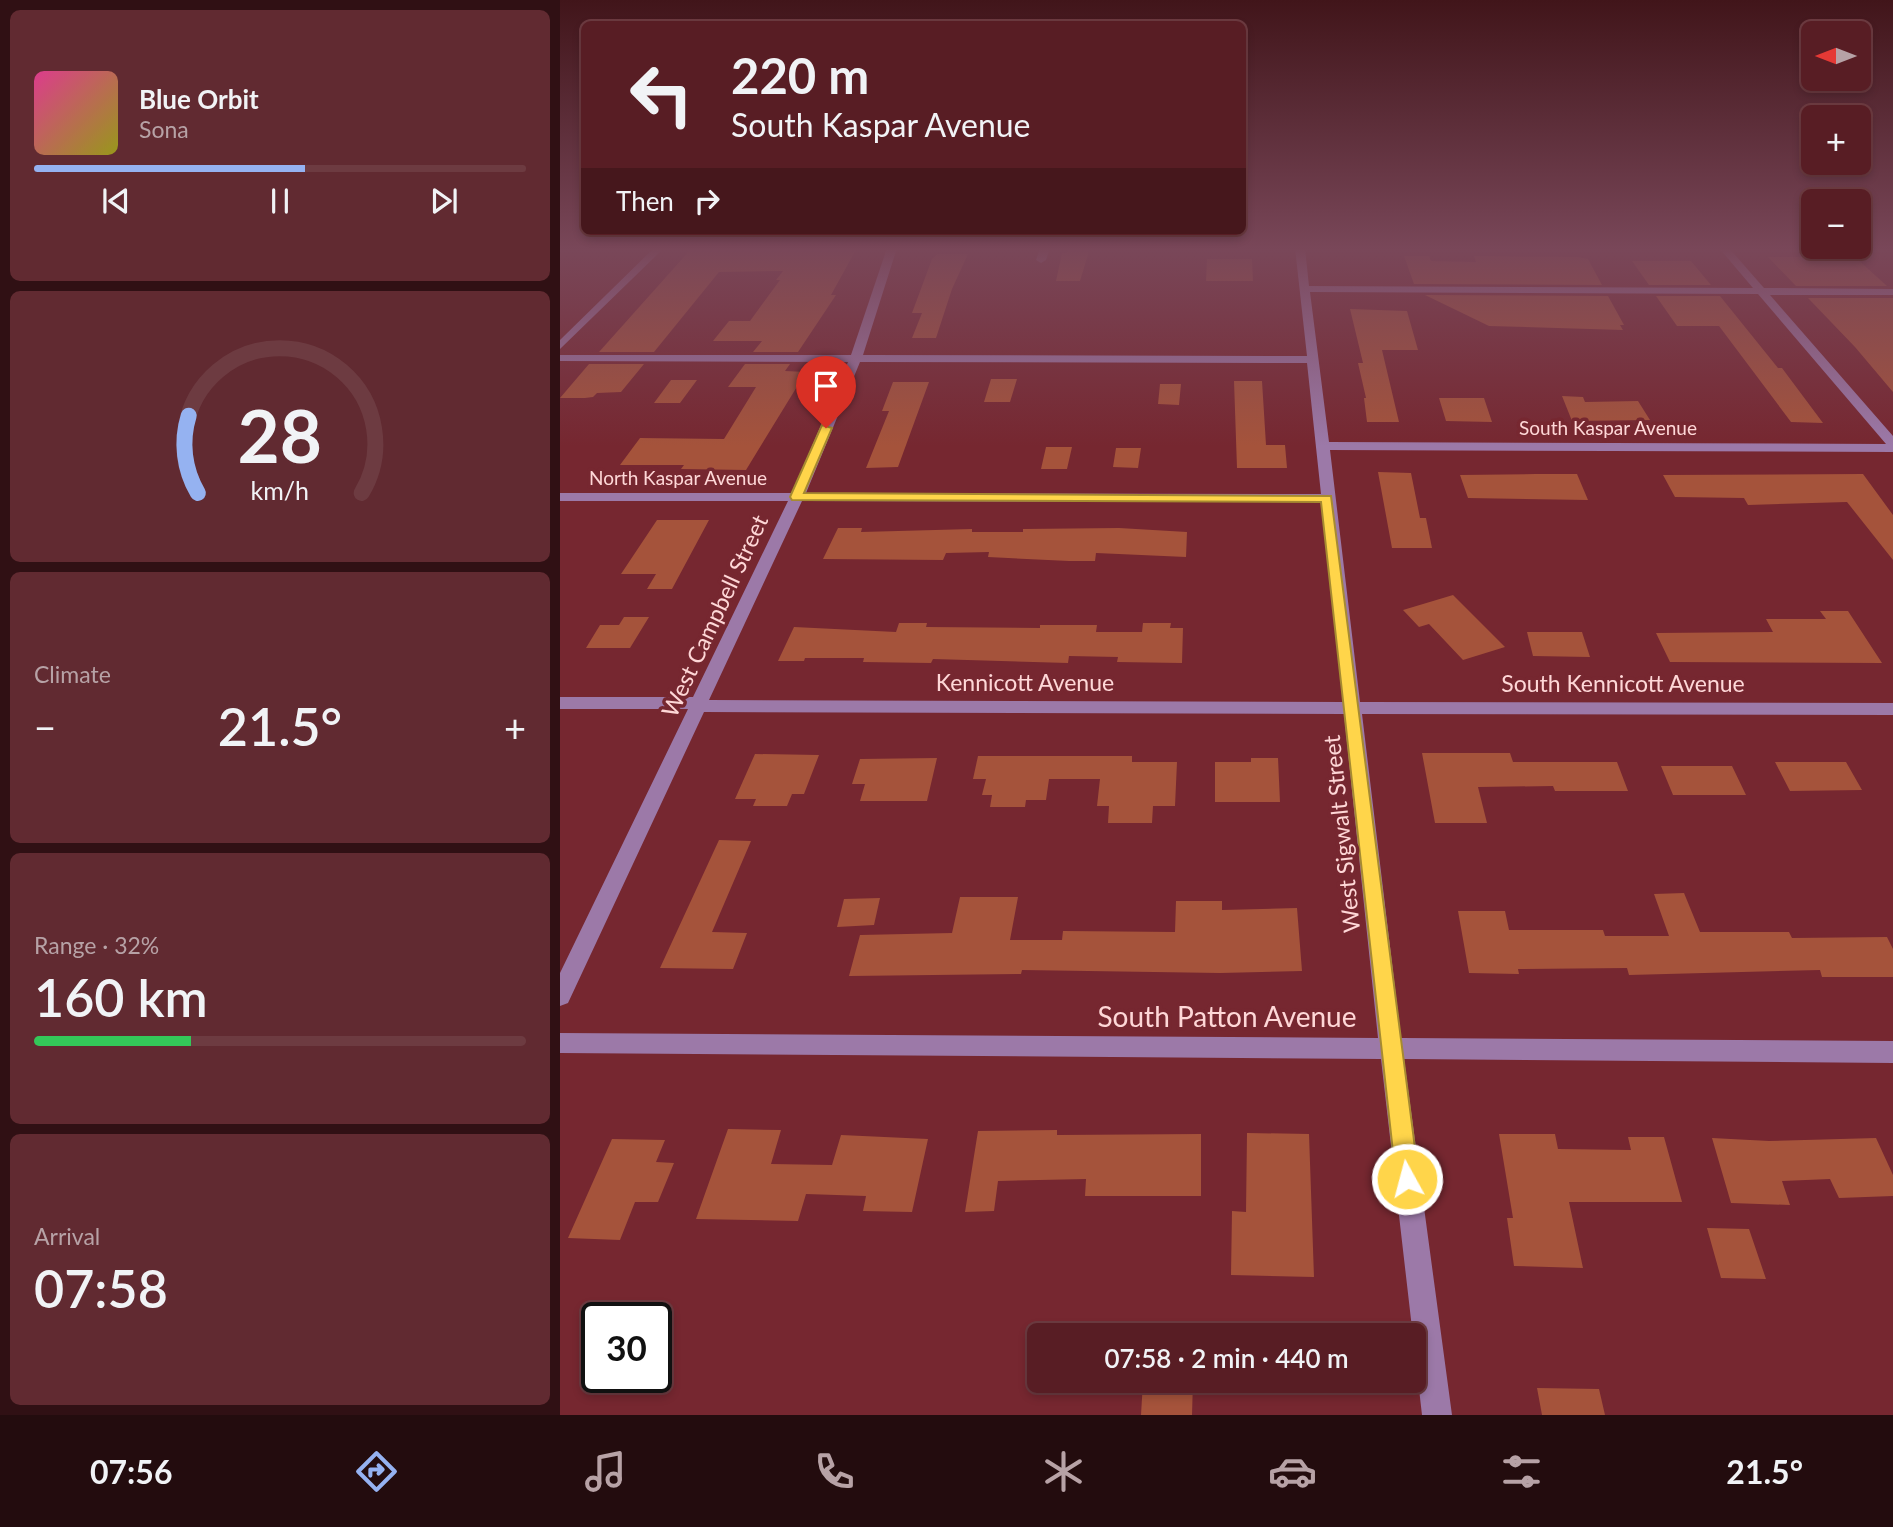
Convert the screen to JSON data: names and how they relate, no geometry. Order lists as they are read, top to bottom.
{
  "streets": {
    "street": [
      "South Kaspar Avenue",
      "North Kaspar Avenue",
      "West Campbell Street",
      "Kennicott Avenue",
      "South Kennicott Avenue",
      "West Sigwalt Street",
      "South Patton Avenue"
    ]
  },
  "crossings": [
    ["South Kaspar Avenue", "West Sigwalt Street"],
    ["North Kaspar Avenue", "West Campbell Street"],
    ["West Campbell Street", "Kennicott Avenue"],
    ["Kennicott Avenue", "South Kennicott Avenue"],
    ["Kennicott Avenue", "West Sigwalt Street"],
    ["South Kennicott Avenue", "West Sigwalt Street"],
    ["West Sigwalt Street", "South Patton Avenue"]
  ],
  "north": "left",
  "page": {
    "map_buttons": ["+", "−"],
    "turn": ["220 m", "South Kaspar Avenue"],
    "song": ["Blue Orbit", "Sona"],
    "then": "Then",
    "tile": [
      "Climate",
      ["Range · 32%", "160 km"],
      ["Arrival", "07:58"]
    ],
    "heat": ["−", "21.5°", "+"],
    "limit": "30",
    "trip": "07:58 · 2 min · 440 m",
    "tabs": ["07:56", "21.5°"],
    "gauge": ["28", "km/h"]
  }
}
